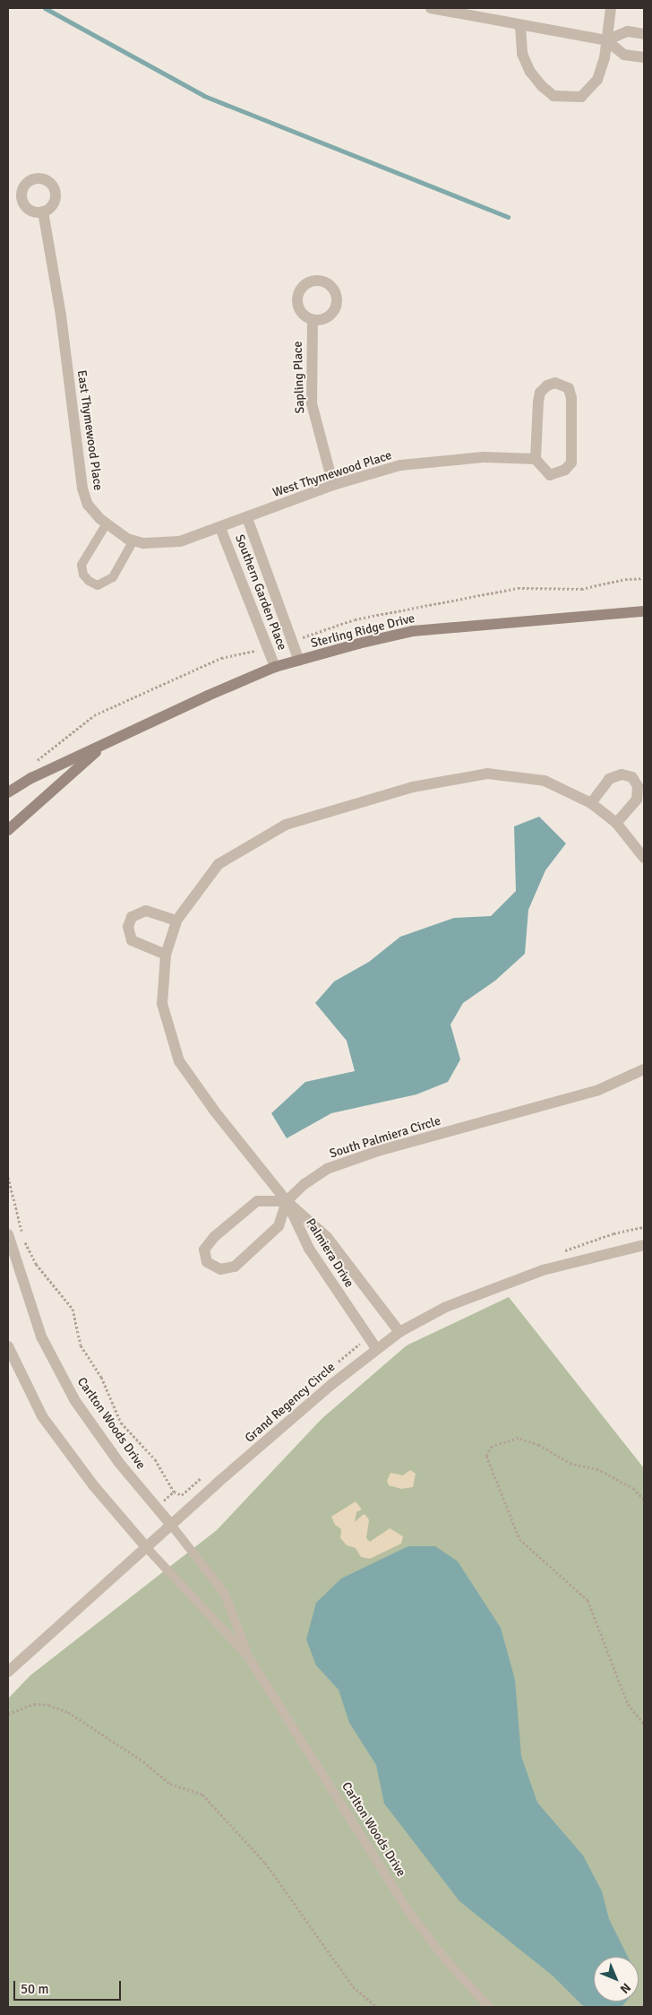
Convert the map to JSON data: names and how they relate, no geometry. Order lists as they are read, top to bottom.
{
  "streets": {
    "street": [
      "Sapling Place",
      "East Thymewood Place",
      "West Thymewood Place",
      "Southern Garden Place",
      "Sterling Ridge Drive",
      "South Palmiera Circle",
      "Palmiera Drive",
      "Grand Regency Circle",
      "Carlton Woods Drive"
    ]
  },
  "crossings": [
    ["Sapling Place", "West Thymewood Place"],
    ["East Thymewood Place", "West Thymewood Place"],
    ["East Thymewood Place", "Southern Garden Place"],
    ["West Thymewood Place", "Southern Garden Place"],
    ["Southern Garden Place", "Sterling Ridge Drive"],
    ["South Palmiera Circle", "Palmiera Drive"],
    ["Palmiera Drive", "Grand Regency Circle"],
    ["Grand Regency Circle", "Carlton Woods Drive"]
  ],
  "scale_bar": "50 m",
  "north": "bottom right"
}
